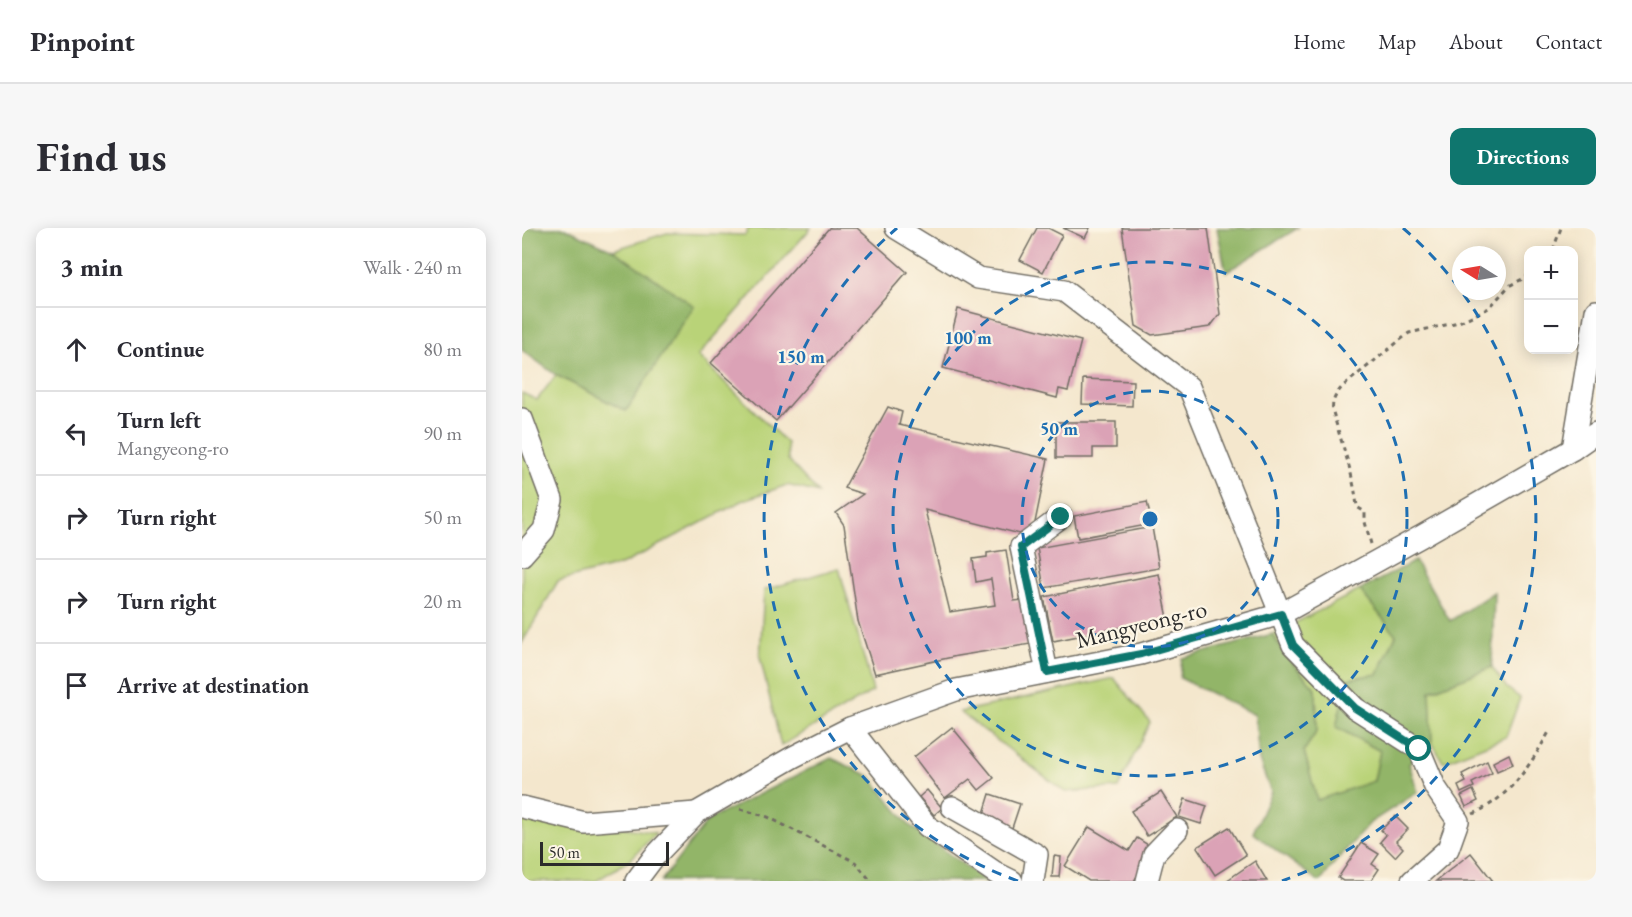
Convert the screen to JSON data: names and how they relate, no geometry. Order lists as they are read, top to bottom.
{
  "streets": {
    "street": ["Mangyeong-ro"]
  },
  "scale_bar": "50 m",
  "north": "left",
  "page": {
    "header": "Pinpoint",
    "nav": [
      "Home",
      "Map",
      "About",
      "Contact"
    ],
    "buttons": "Directions",
    "title": "Find us",
    "heading": ["3 min", "Walk · 240 m"],
    "map_buttons": ["+", "−"],
    "list": [
      ["Continue", "80 m"],
      ["Turn left", "Mangyeong-ro", "90 m"],
      ["Turn right", "50 m"],
      ["Turn right", "20 m"],
      "Arrive at destination"
    ],
    "scale": "50 m"
  },
  "rings": ["100 m", "150 m", "50 m"]
}
